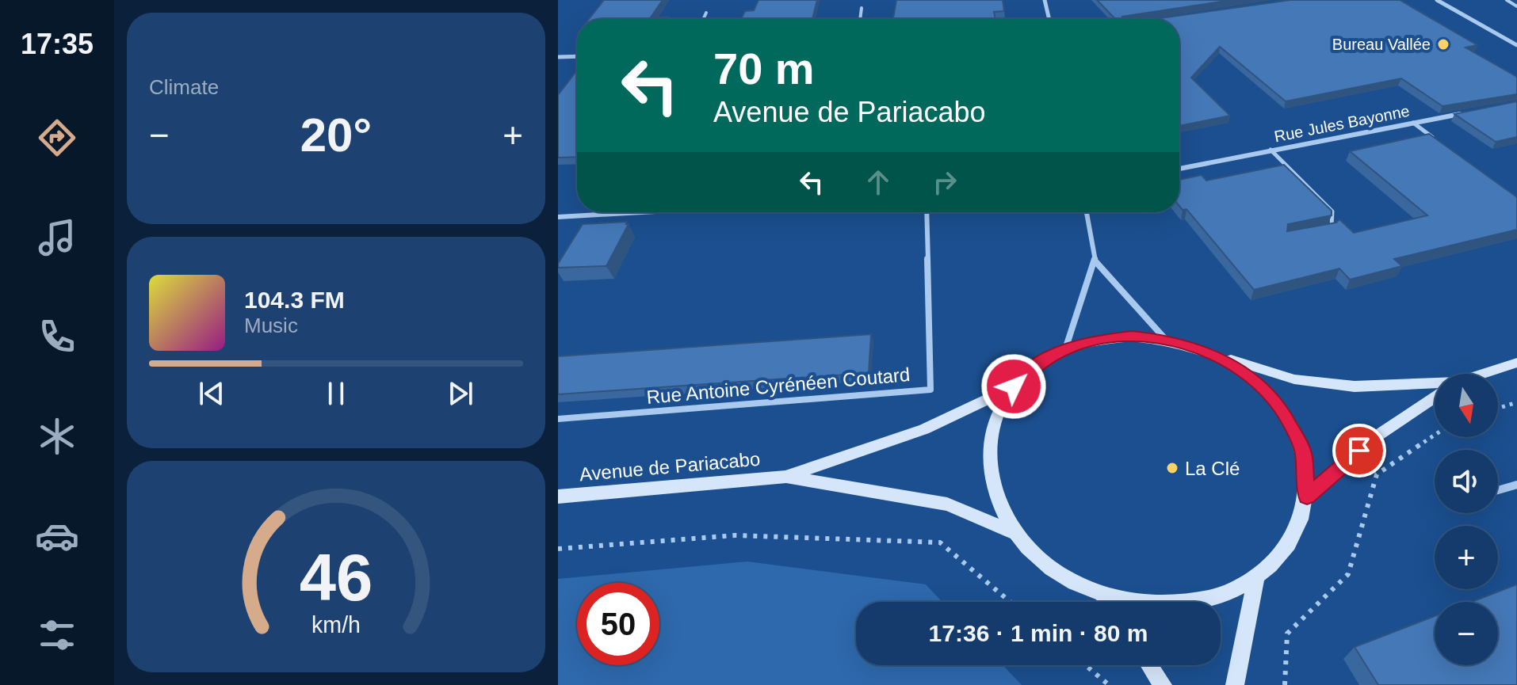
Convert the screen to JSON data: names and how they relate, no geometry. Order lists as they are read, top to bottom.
{
  "streets": {
    "main road": ["Avenue de Pariacabo"],
    "street": ["Rue Jules Bayonne", "Rue Antoine Cyrénéen Coutard"]
  },
  "places": ["Bureau Vallée", "La Clé"],
  "north": "bottom",
  "page": {
    "tabs": "17:35",
    "tile": "Climate",
    "turn": ["70 m", "Avenue de Pariacabo"],
    "heat": ["−", "20°", "+"],
    "song": ["104.3 FM", "Music"],
    "map_buttons": ["+", "−"],
    "limit": "50",
    "trip": "17:36 · 1 min · 80 m",
    "gauge": ["46", "km/h"]
  }
}
